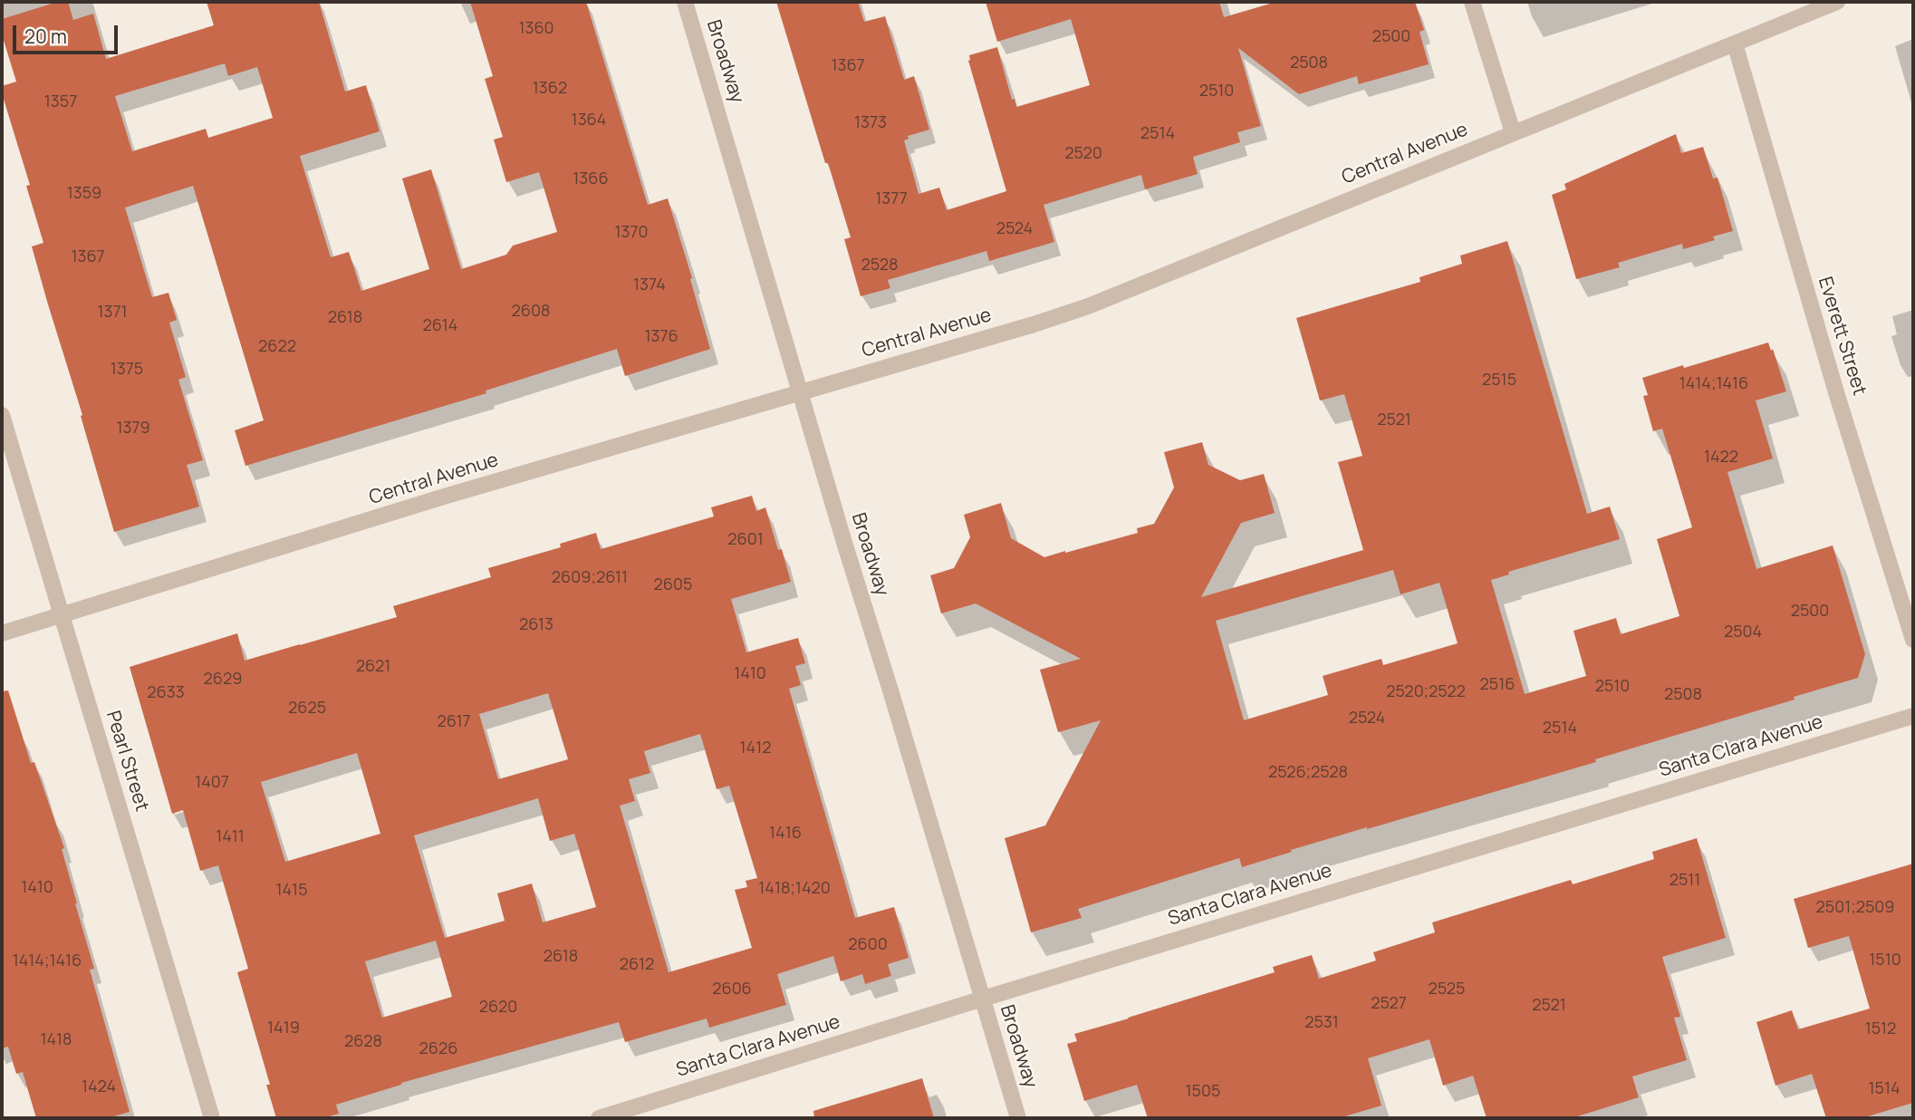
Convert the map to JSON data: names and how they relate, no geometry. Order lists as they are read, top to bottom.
{
  "streets": {
    "street": [
      "Broadway",
      "Central Avenue",
      "Everett Street",
      "Santa Clara Avenue",
      "Pearl Street"
    ]
  },
  "crossings": [
    ["Broadway", "Central Avenue"],
    ["Broadway", "Santa Clara Avenue"],
    ["Central Avenue", "Everett Street"],
    ["Central Avenue", "Pearl Street"]
  ],
  "house_numbers": [
    "1360",
    "2500",
    "2508",
    "1367",
    "1362",
    "2510",
    "1357",
    "1364",
    "1373",
    "2514",
    "2520",
    "1366",
    "1359",
    "1377",
    "2524",
    "1370",
    "1367",
    "2528",
    "1374",
    "2608",
    "1371",
    "2618",
    "2614",
    "1376",
    "2622",
    "1375",
    "2515",
    "1414;1416",
    "2521",
    "1379",
    "1422",
    "2601",
    "2609;2611",
    "2605",
    "2500",
    "2613",
    "2504",
    "2621",
    "1410",
    "2629",
    "2516",
    "2510",
    "2520;2522",
    "2633",
    "2508",
    "2625",
    "2524",
    "2617",
    "2514",
    "1412",
    "2526;2528",
    "1407",
    "1416",
    "1411",
    "2511",
    "1410",
    "1418;1420",
    "1415",
    "2501;2509",
    "2600",
    "2618",
    "1510",
    "1414;1416",
    "2612",
    "2606",
    "2525",
    "2527",
    "2521",
    "2620",
    "2531",
    "1419",
    "1512",
    "1418",
    "2628",
    "2626",
    "1424",
    "1514",
    "1505"
  ],
  "scale_bar": "20 m"
}
